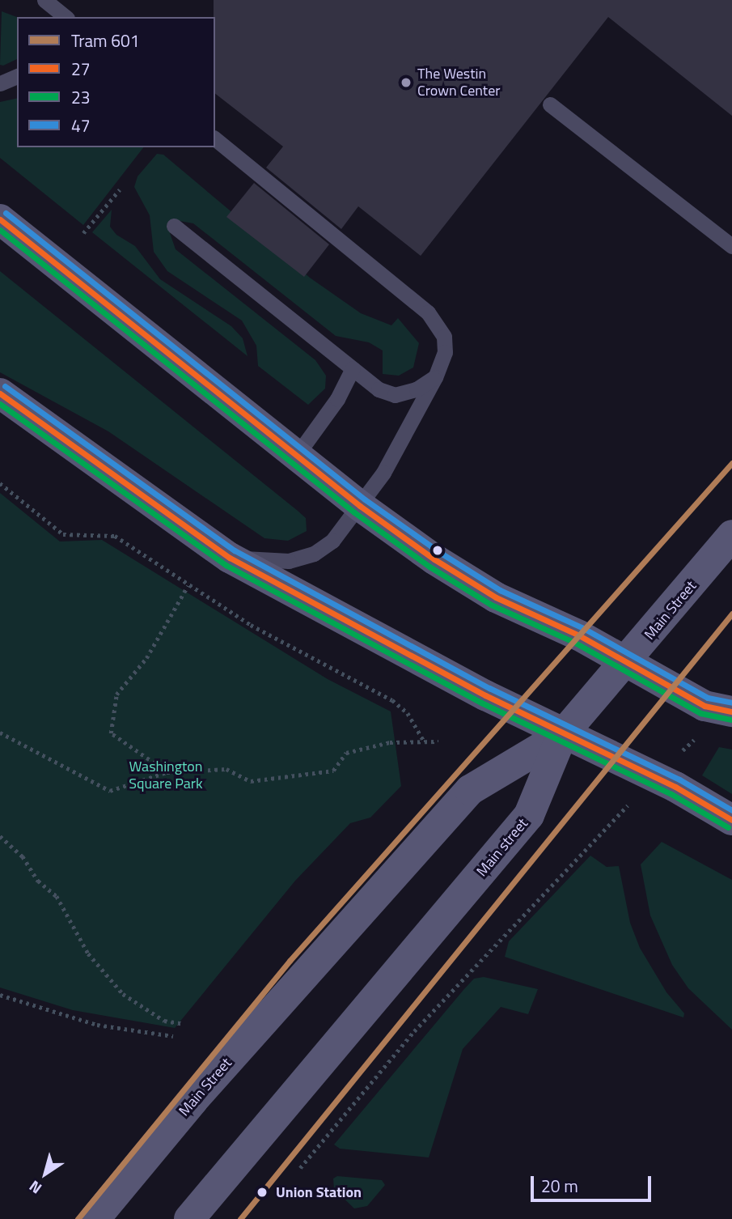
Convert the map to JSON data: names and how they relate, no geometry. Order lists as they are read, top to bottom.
{
  "streets": {
    "main road": ["Main Street", "Main street"]
  },
  "crossings": [
    ["Main Street", "Main street"]
  ],
  "parks": ["Washington Square Park"],
  "places": ["The Westin Crown Center", "Union Station"],
  "lines": [
    "transit line 47",
    "transit line 27",
    "transit line 23",
    "tram line 601"
  ],
  "legend": [
    "Tram 601",
    "27",
    "23",
    "47"
  ],
  "scale_bar": "20 m",
  "north": "bottom left"
}
